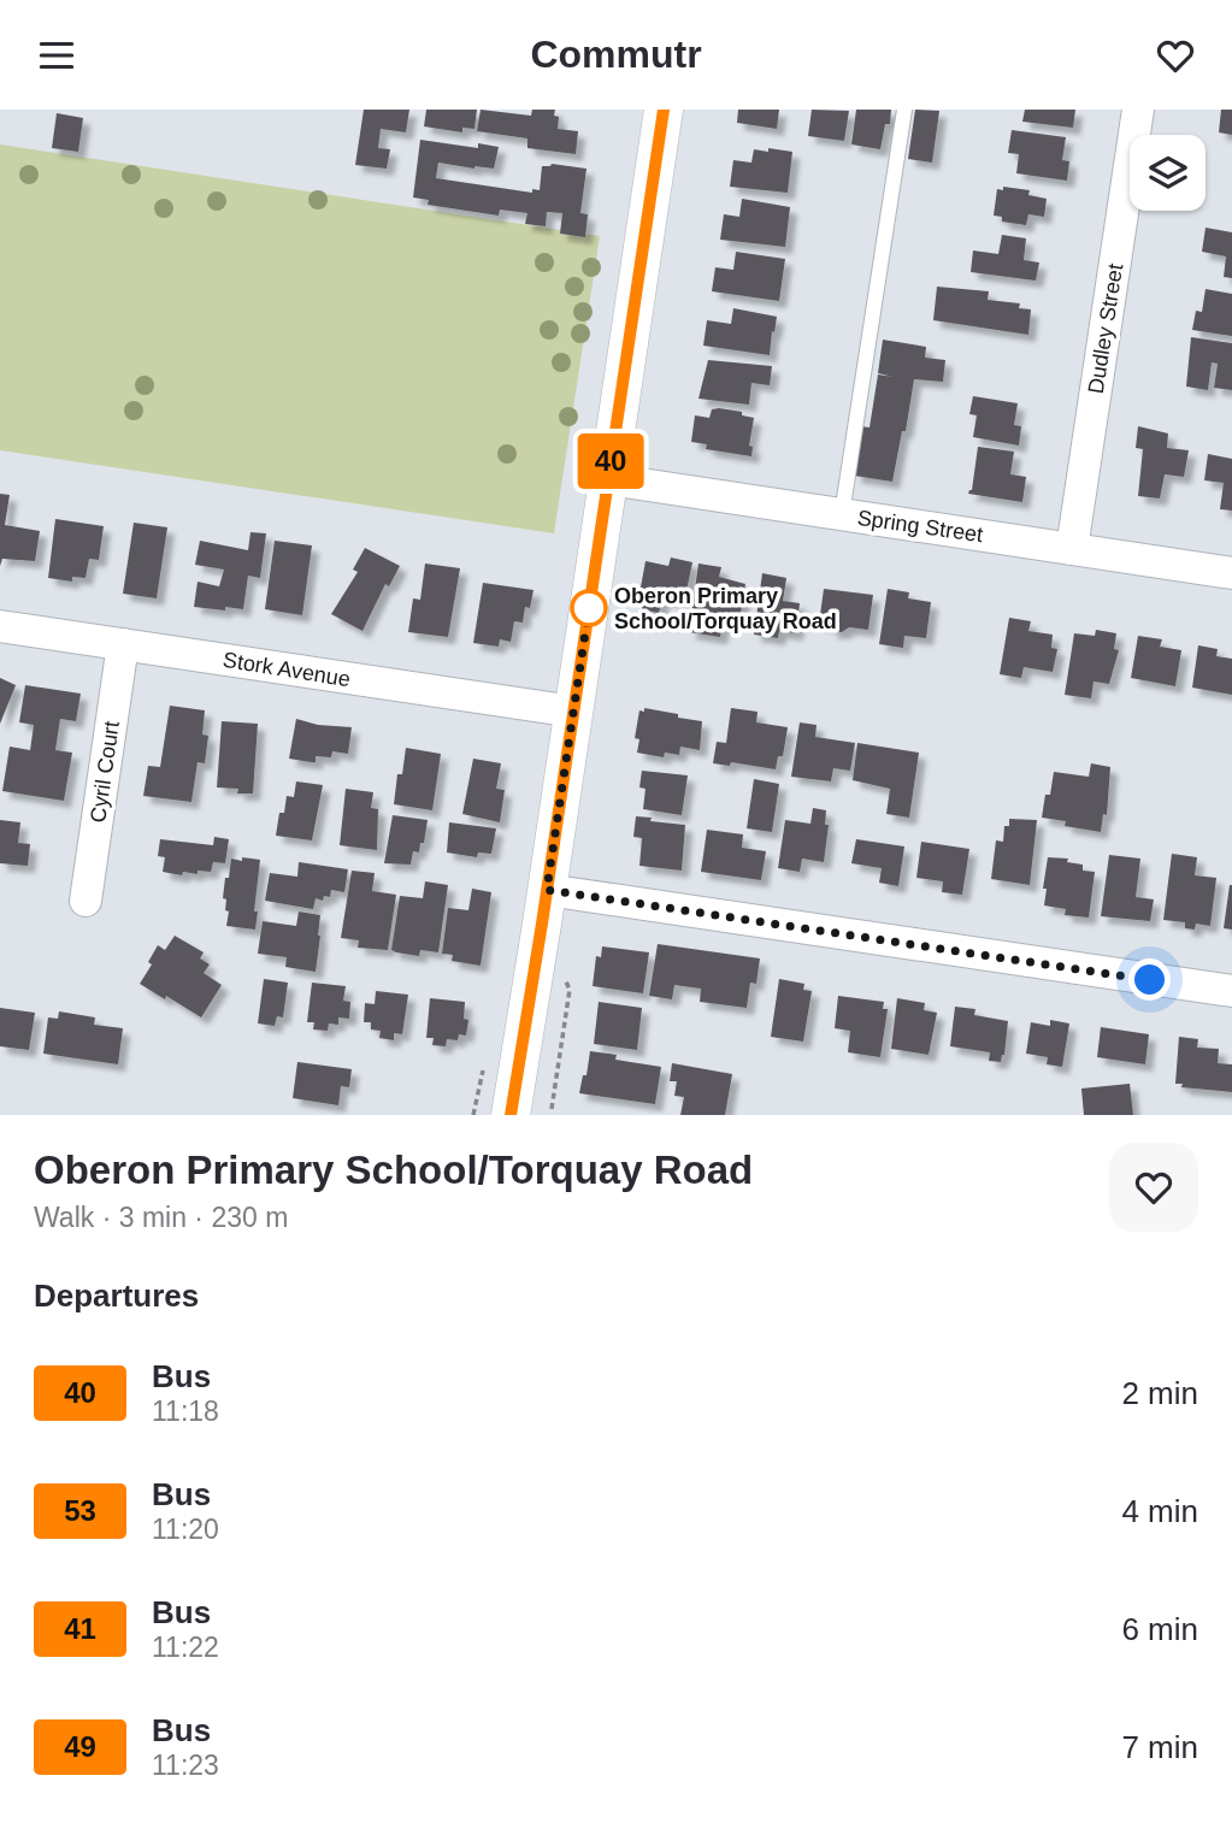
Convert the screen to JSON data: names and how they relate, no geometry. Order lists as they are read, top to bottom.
{
  "streets": {
    "street": [
      "Dudley Street",
      "Spring Street",
      "Stork Avenue",
      "Cyril Court"
    ]
  },
  "crossings": [
    ["Dudley Street", "Spring Street"],
    ["Stork Avenue", "Cyril Court"]
  ],
  "places": ["Oberon Primary School/Torquay Road"],
  "lines": ["bus line 40"],
  "page": {
    "header": "Commutr",
    "on_map": "40",
    "heading": [
      ["Oberon Primary School/Torquay Road", "Walk · 3 min · 230 m"],
      "Departures"
    ],
    "list": [
      {
        "mark": "40",
        "name": "Bus",
        "note": "11:18",
        "value": "2 min"
      },
      {
        "mark": "53",
        "name": "Bus",
        "note": "11:20",
        "value": "4 min"
      },
      {
        "mark": "41",
        "name": "Bus",
        "note": "11:22",
        "value": "6 min"
      },
      {
        "mark": "49",
        "name": "Bus",
        "note": "11:23",
        "value": "7 min"
      }
    ]
  }
}
